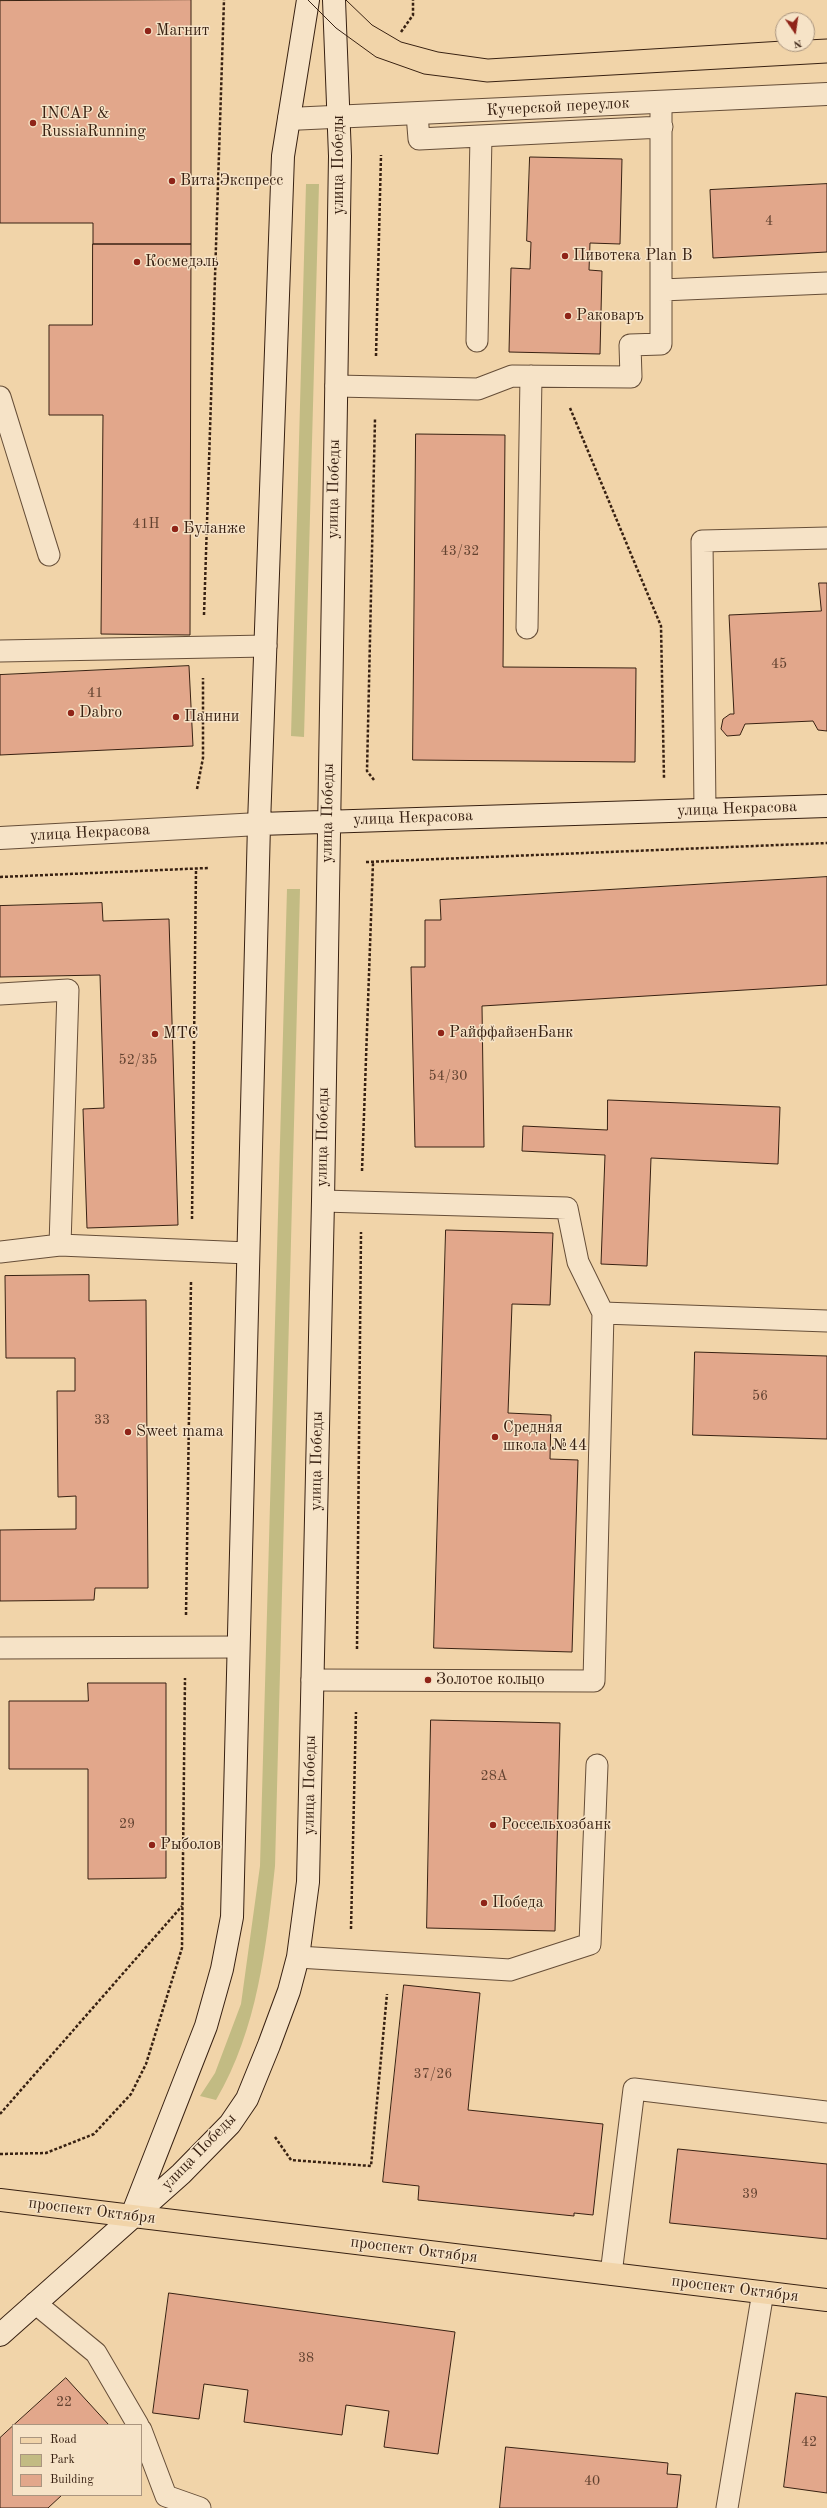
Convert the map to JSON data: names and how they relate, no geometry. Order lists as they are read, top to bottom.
{
  "streets": {
    "main road": [
      "Кучерской переулок",
      "улица Победы",
      "улица Некрасова",
      "проспект Октября"
    ]
  },
  "crossings": [
    ["Кучерской переулок", "улица Победы"],
    ["улица Победы", "улица Некрасова"],
    ["улица Победы", "проспект Октября"]
  ],
  "places": [
    "Магнит",
    "INCAP & RussiaRunning",
    "Вита Экспресс",
    "Пивотека Plan B",
    "Космедэль",
    "Раковаръ",
    "Буланже",
    "Dabro",
    "Панини",
    "РайффайзенБанк",
    "МТС",
    "Sweet mama",
    "Средняя школа №44",
    "Золотое кольцо",
    "Россельхозбанк",
    "Рыболов",
    "Победа"
  ],
  "house_numbers": [
    "4",
    "41Н",
    "43/32",
    "45",
    "41",
    "52/35",
    "54/30",
    "56",
    "33",
    "28А",
    "29",
    "37/26",
    "39",
    "38",
    "22",
    "42",
    "40"
  ],
  "legend": ["Road", "Park", "Building"],
  "north": "bottom"
}
